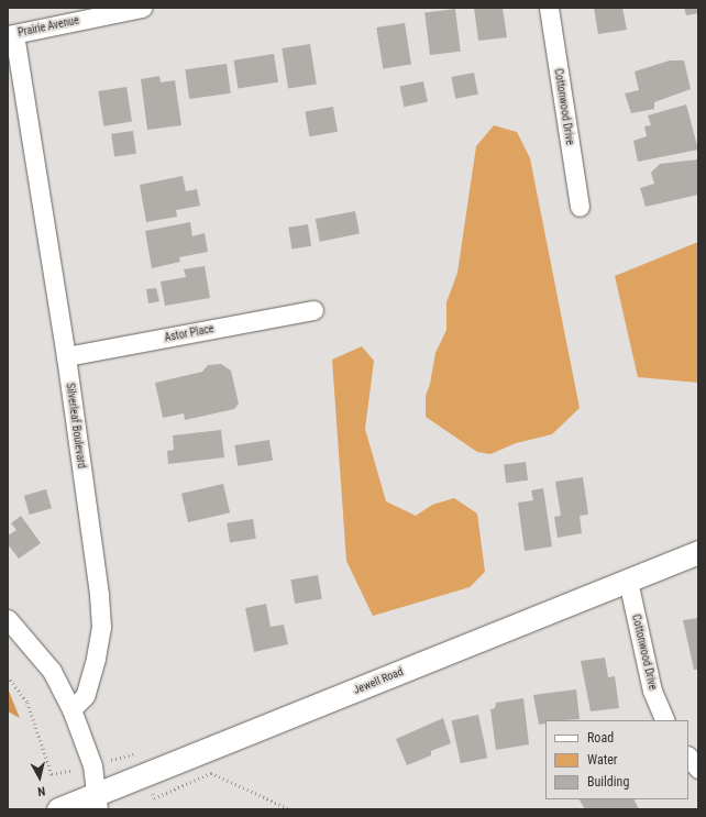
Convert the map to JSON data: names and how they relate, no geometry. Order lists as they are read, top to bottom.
{
  "streets": {
    "street": [
      "Prairie Avenue",
      "Cottonwood Drive",
      "Astor Place",
      "Silverleaf Boulevard",
      "Jewell Road"
    ]
  },
  "crossings": [
    ["Prairie Avenue", "Silverleaf Boulevard"],
    ["Cottonwood Drive", "Jewell Road"],
    ["Astor Place", "Silverleaf Boulevard"]
  ],
  "legend": ["Road", "Water", "Building"],
  "north": "bottom"
}
